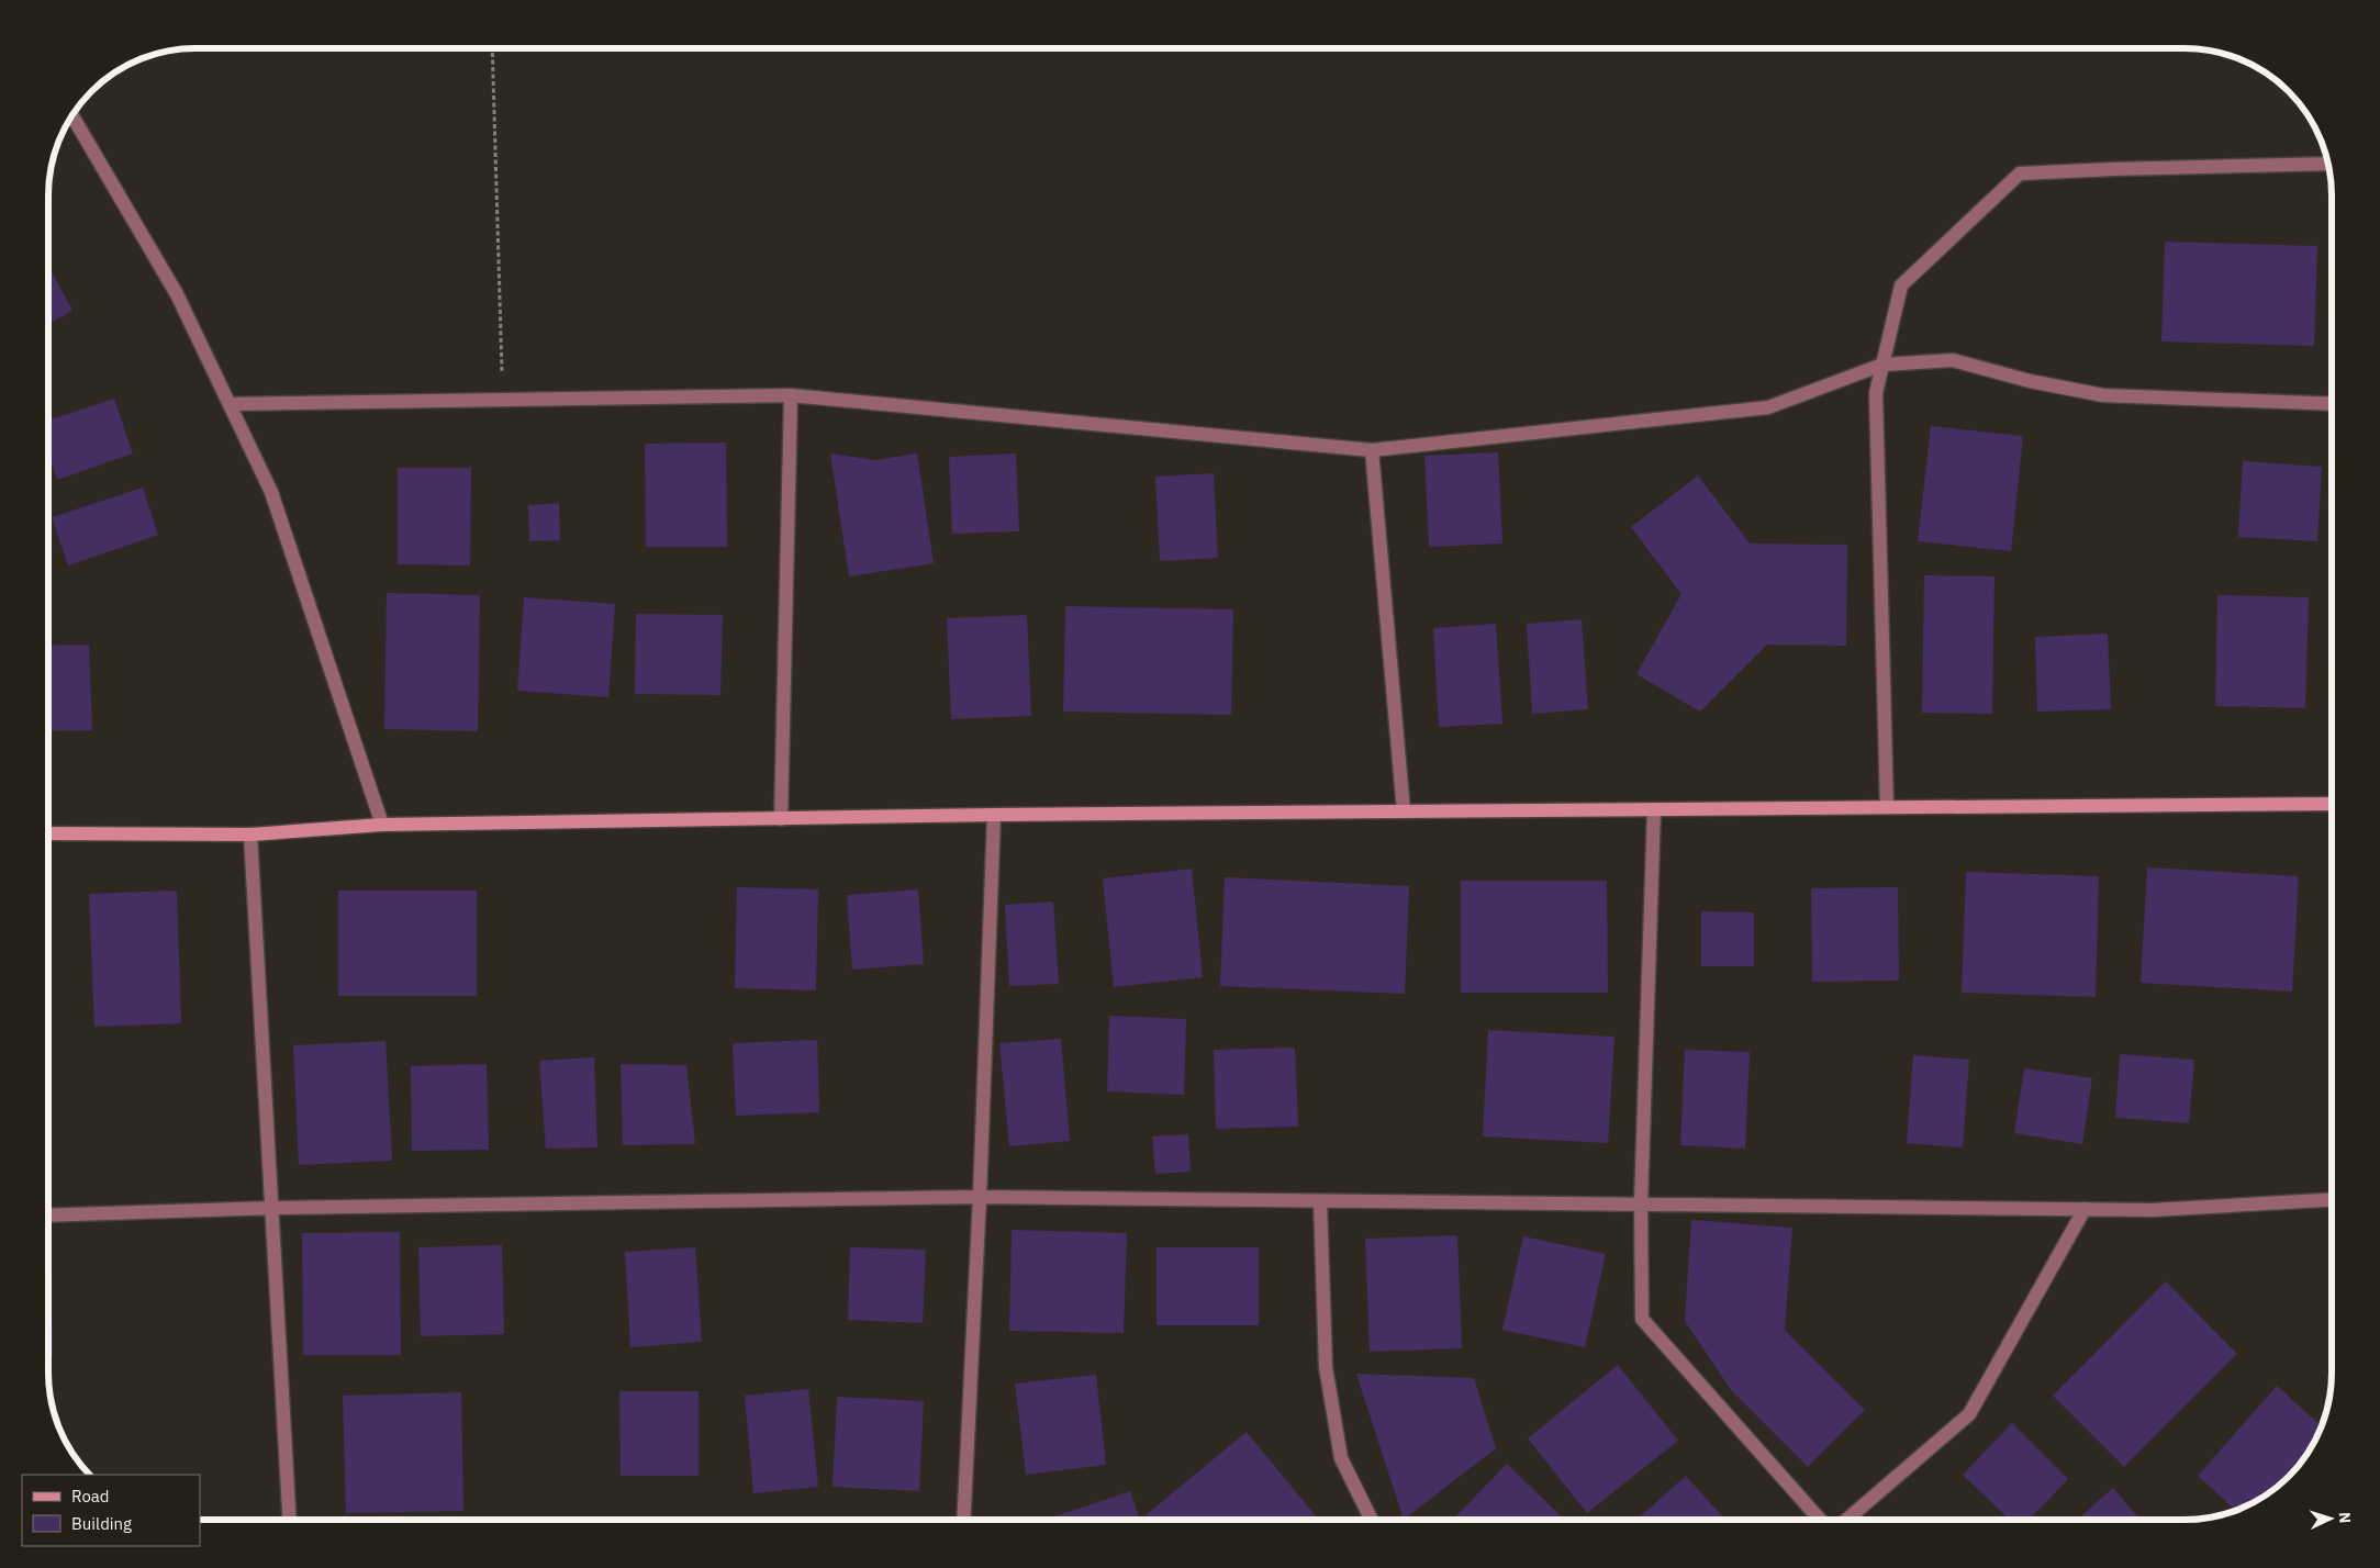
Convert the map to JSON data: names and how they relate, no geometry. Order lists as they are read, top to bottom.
{
  "legend": ["Road", "Building"],
  "north": "right"
}
